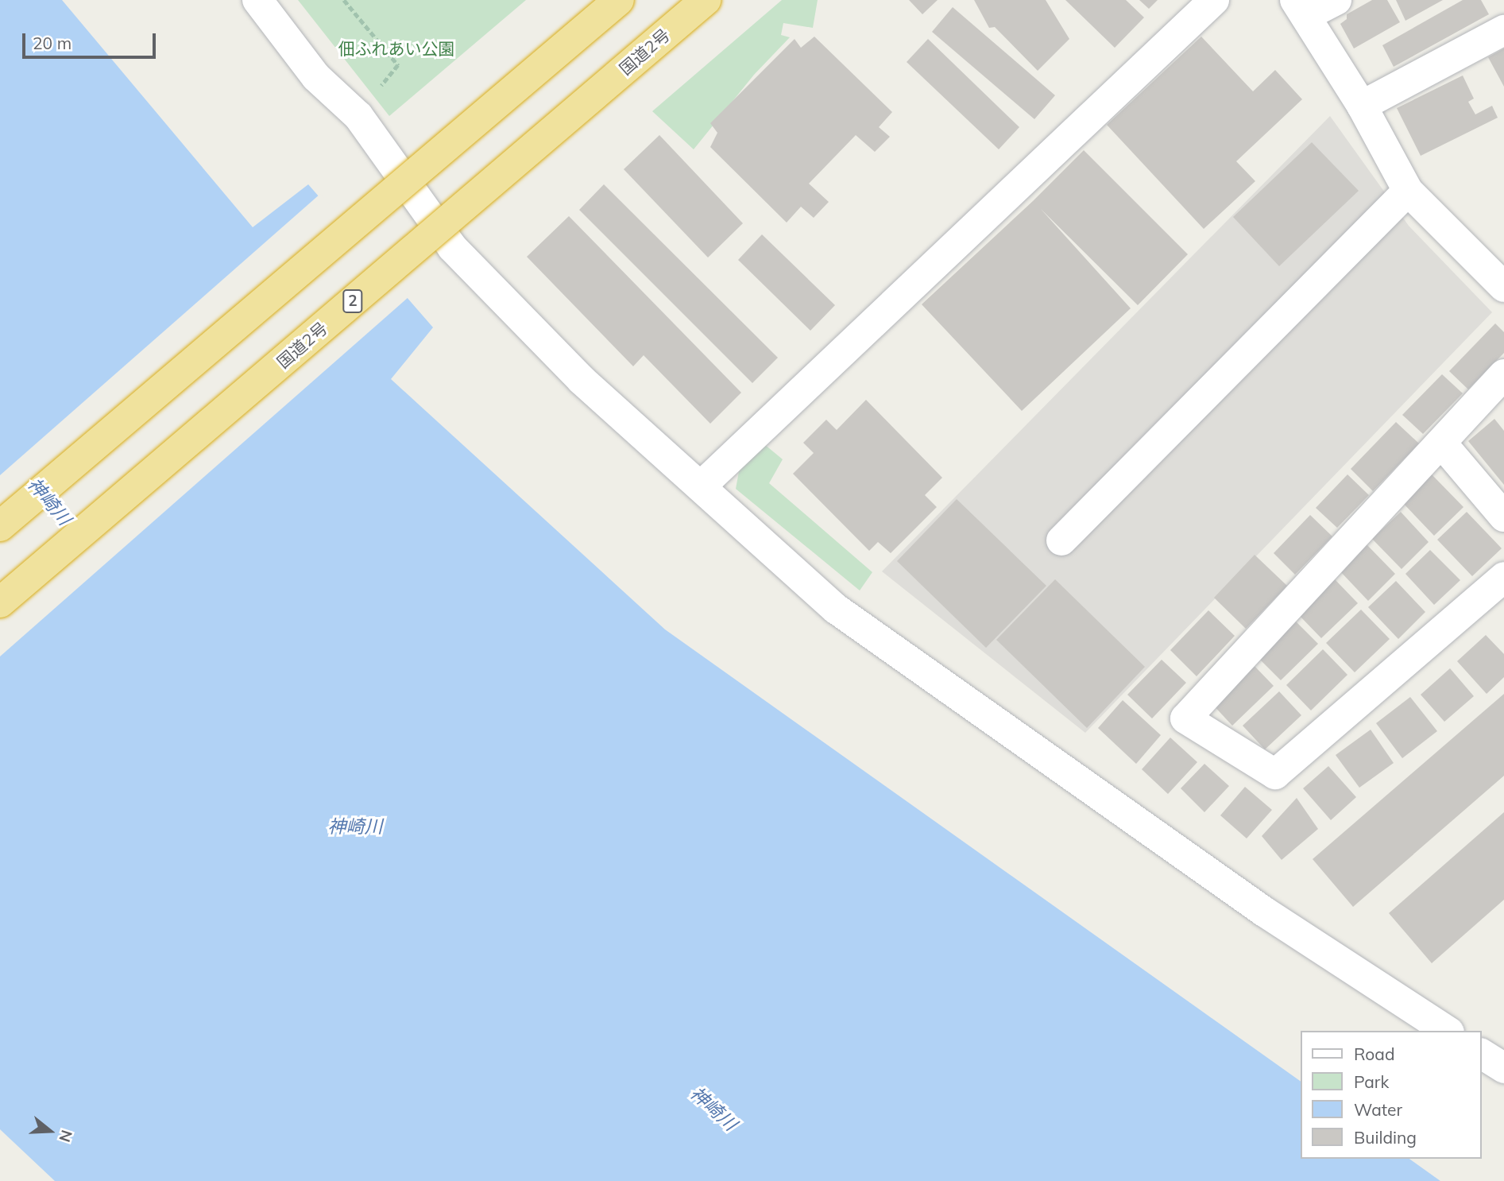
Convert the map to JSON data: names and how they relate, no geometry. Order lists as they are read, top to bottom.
{
  "streets": {
    "highway": ["国道2号", "2"]
  },
  "water": ["神崎川"],
  "parks": ["佃ふれあい公園"],
  "legend": [
    "Road",
    "Park",
    "Water",
    "Building"
  ],
  "scale_bar": "20 m",
  "north": "right"
}
